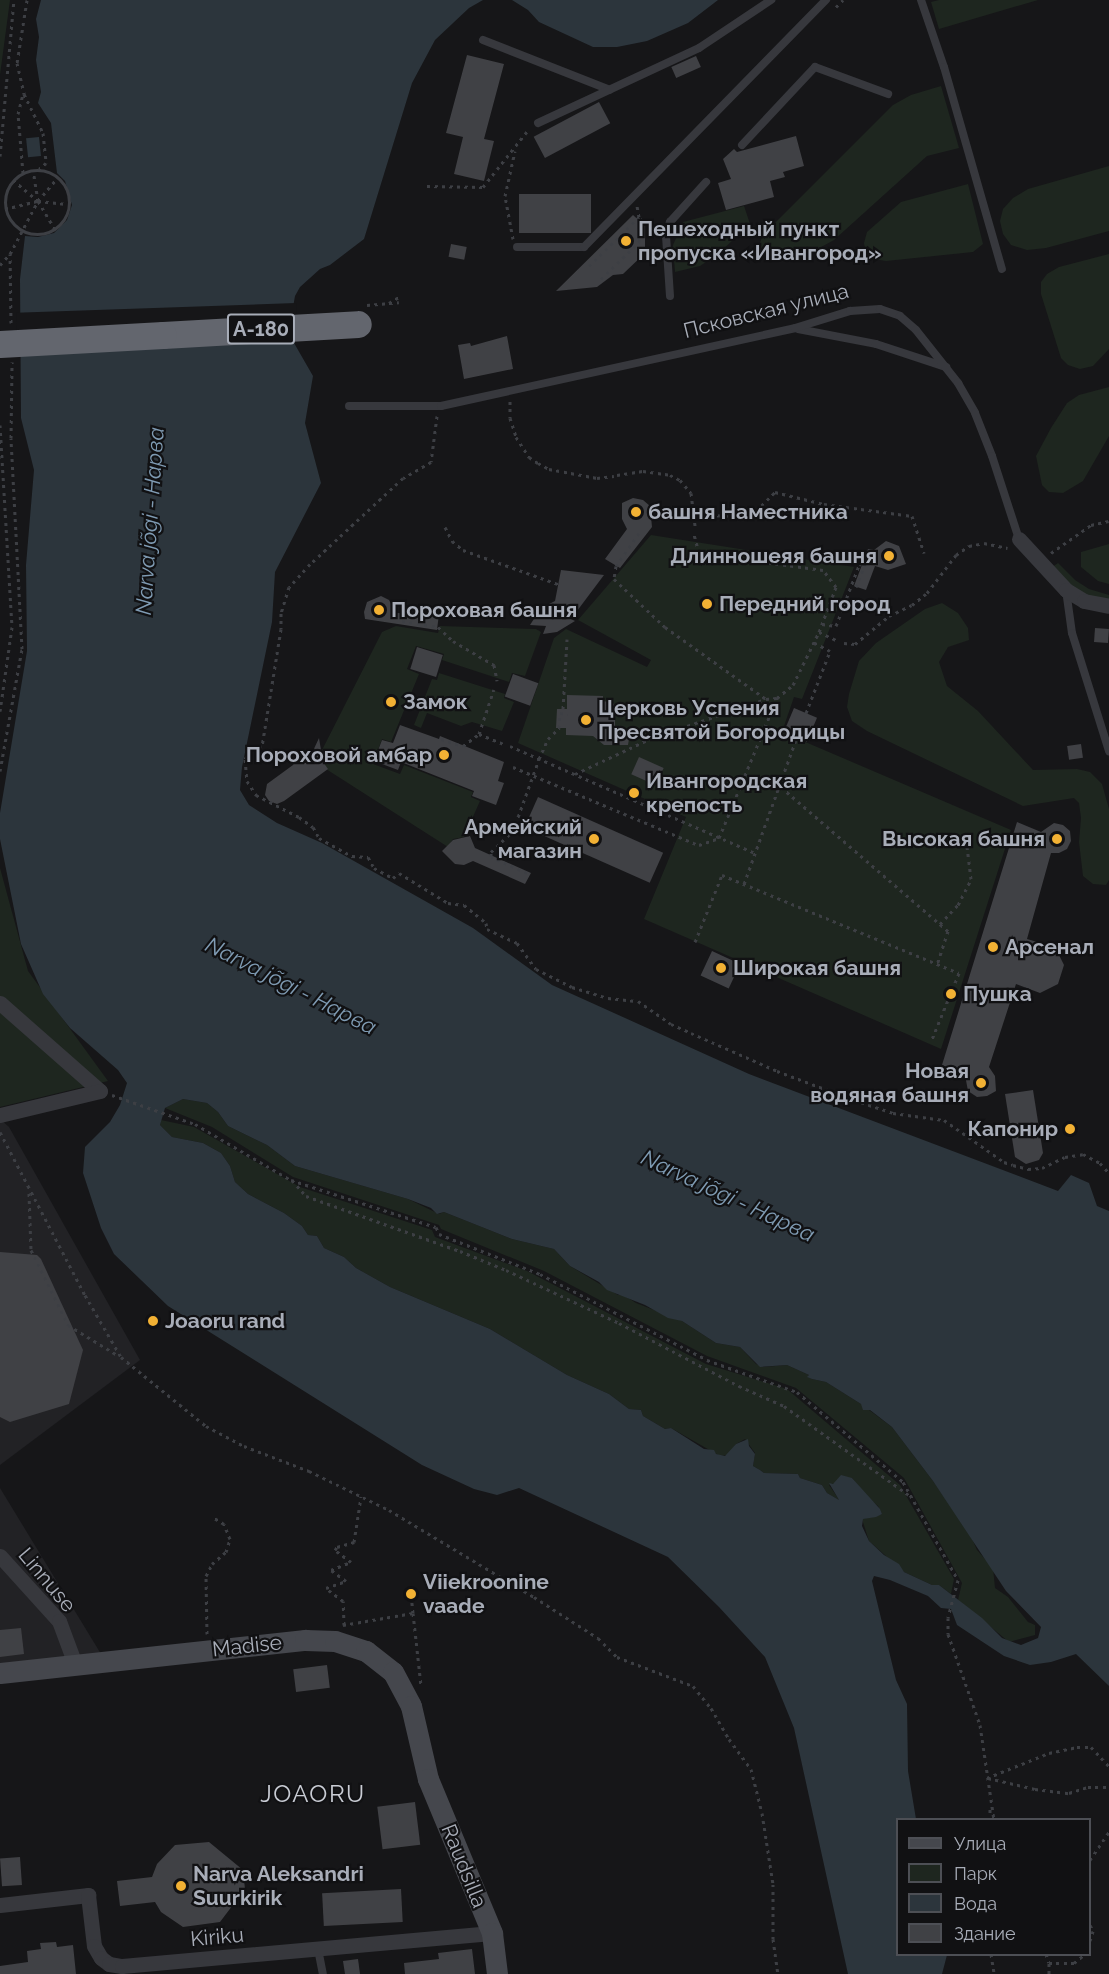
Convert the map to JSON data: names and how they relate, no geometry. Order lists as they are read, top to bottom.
{
  "streets": {
    "highway": ["А-180"],
    "street": [
      "Псковская улица",
      "Linnuse",
      "Madise",
      "Raudsilla",
      "Kiriku"
    ]
  },
  "crossings": [
    ["Linnuse", "Madise"],
    ["Madise", "Raudsilla"],
    ["Raudsilla", "Kiriku"]
  ],
  "districts": ["JOAORU"],
  "water": ["Narva jõgi - Нарва"],
  "places": [
    "Пешеходный пункт пропуска «Ивангород»",
    "башня Наместника",
    "Длинношеяя башня",
    "Передний город",
    "Пороховая башня",
    "Замок",
    "Церковь Успения Пресвятой Богородицы",
    "Пороховой амбар",
    "Ивангородская крепость",
    "Армейский магазин",
    "Высокая башня",
    "Арсенал",
    "Широкая башня",
    "Пушка",
    "Новая водяная башня",
    "Капонир",
    "Joaoru rand",
    "Viiekroonine vaade",
    "Narva Aleksandri Suurkirik"
  ],
  "legend": [
    "Улица",
    "Парк",
    "Вода",
    "Здание"
  ]
}
